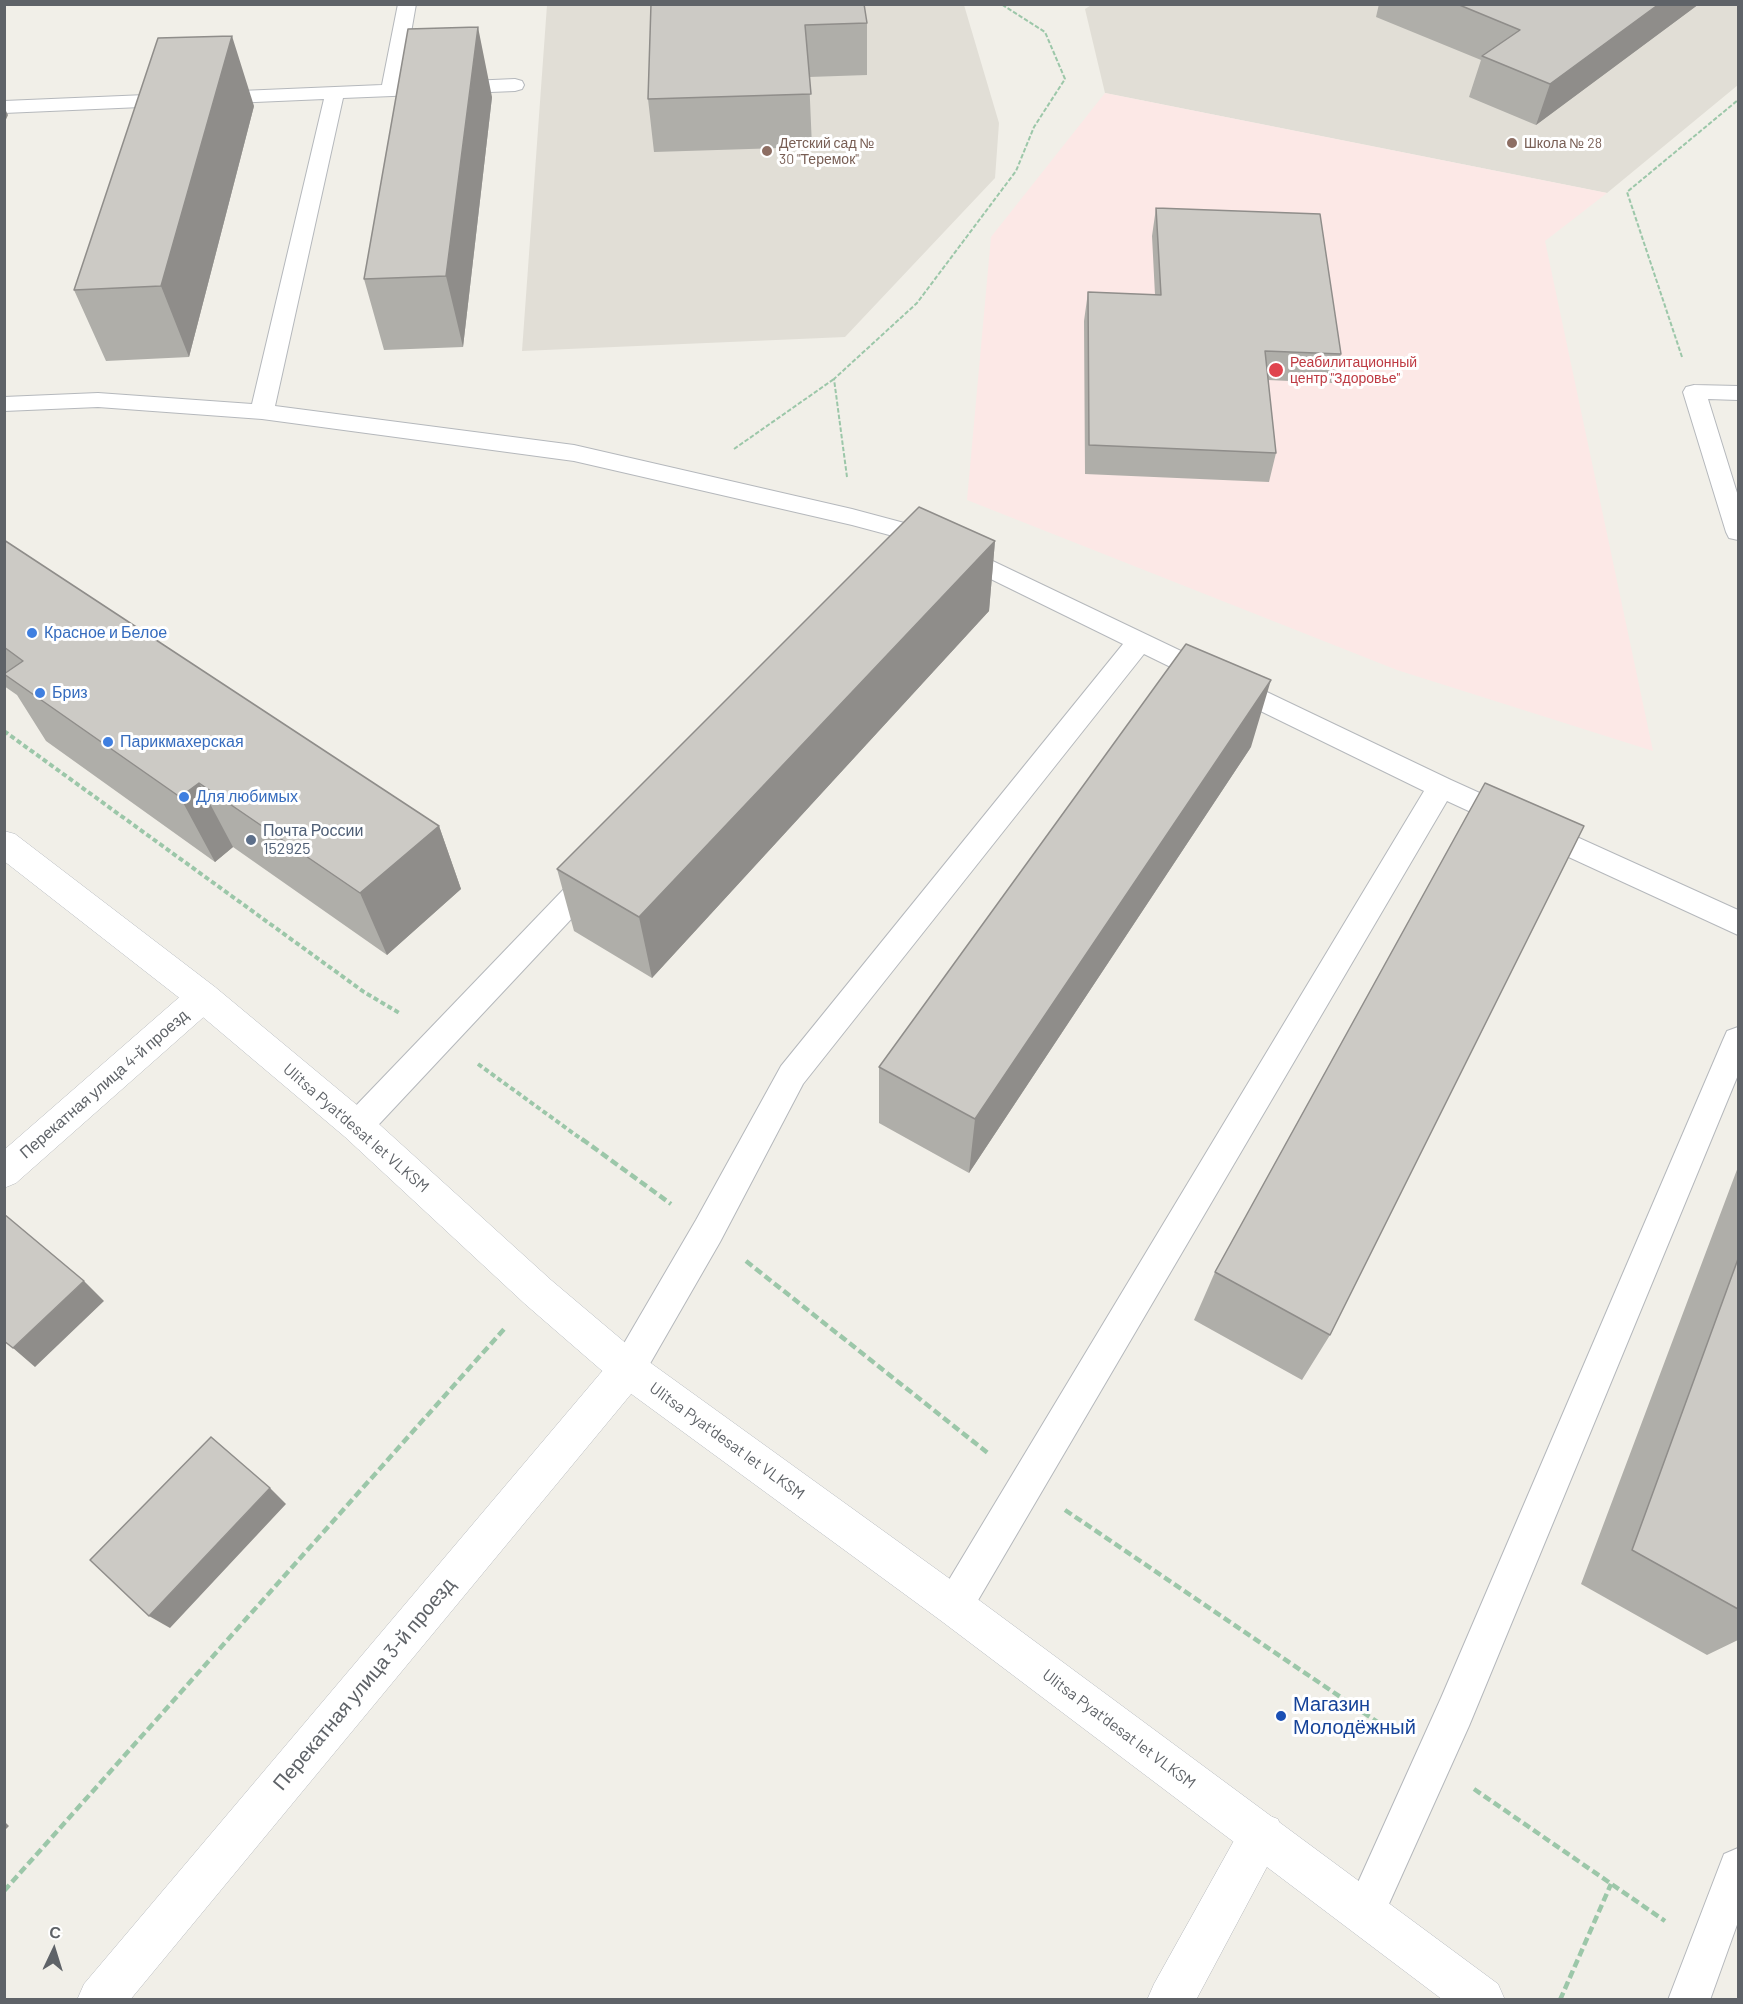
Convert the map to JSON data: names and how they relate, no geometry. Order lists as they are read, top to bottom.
{
  "streets": {
    "main road": ["Перекатная улица 4-й проезд", "Ulitsa Pyat'desat let VLKSM", "Перекатная улица 3-й проезд"]
  },
  "crossings": [
    ["Перекатная улица 4-й проезд", "Ulitsa Pyat'desat let VLKSM"],
    ["Ulitsa Pyat'desat let VLKSM", "Перекатная улица 3-й проезд"]
  ],
  "places": [
    "Школа № 28",
    "Детский сад № 30 \"Теремок\"",
    "Реабилитационный центр \"Здоровье\"",
    "Красное и Белое",
    "Бриз",
    "Парикмахерская",
    "Для любимых",
    "Почта России 152925",
    "Магазин Молодёжный"
  ],
  "north": "top"
}
